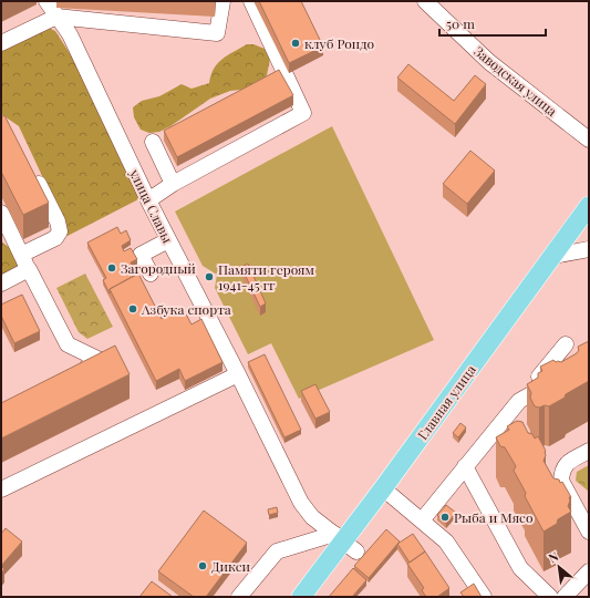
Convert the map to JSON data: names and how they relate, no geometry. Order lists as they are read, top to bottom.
{
  "streets": {
    "main road": ["Главная улица"],
    "street": ["Заводская улица", "улица Славы"]
  },
  "crossings": [
    ["улица Славы", "Главная улица"]
  ],
  "places": [
    "клуб Рондо",
    "Загородный",
    "Памяти героям 1941-45 гг",
    "Азбука спорта",
    "Рыба и Мясо",
    "Дикси"
  ],
  "scale_bar": "50 m",
  "north": "top left"
}
